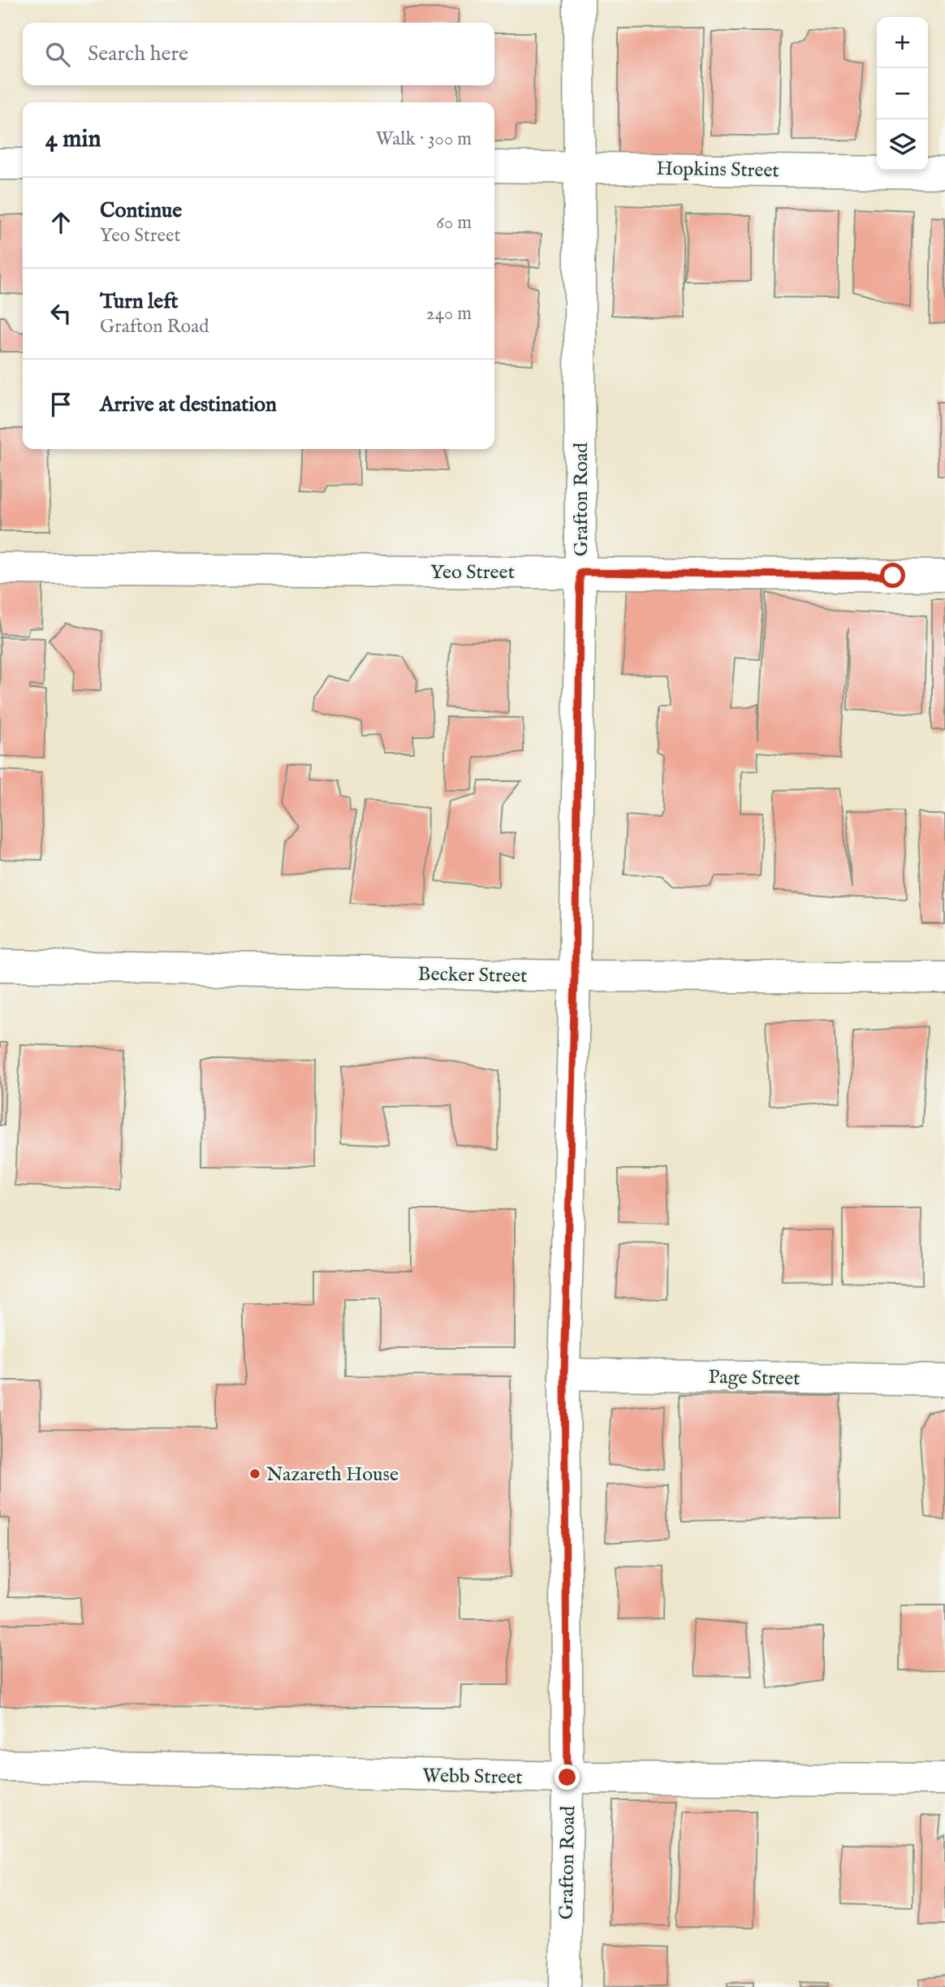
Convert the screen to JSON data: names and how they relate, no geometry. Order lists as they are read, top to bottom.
{
  "streets": {
    "street": [
      "Hopkins Street",
      "Grafton Road",
      "Yeo Street",
      "Becker Street",
      "Page Street",
      "Webb Street"
    ]
  },
  "crossings": [
    ["Hopkins Street", "Grafton Road"],
    ["Grafton Road", "Yeo Street"],
    ["Grafton Road", "Becker Street"],
    ["Grafton Road", "Page Street"],
    ["Grafton Road", "Webb Street"]
  ],
  "places": ["Nazareth House"],
  "page": {
    "map_buttons": ["+", "−"],
    "search": "Search here",
    "heading": ["4 min", "Walk · 300 m"],
    "list": [
      ["Continue", "Yeo Street", "60 m"],
      ["Turn left", "Grafton Road", "240 m"],
      "Arrive at destination"
    ]
  }
}
